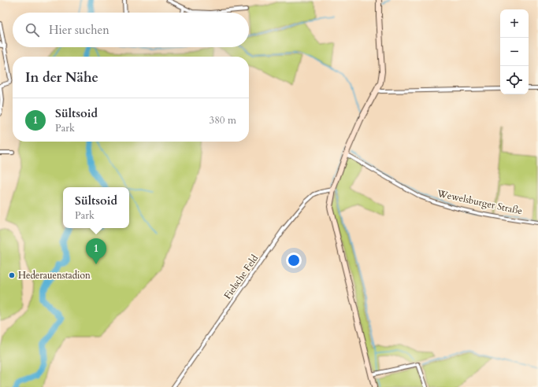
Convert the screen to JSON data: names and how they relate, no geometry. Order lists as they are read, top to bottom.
{
  "streets": {
    "street": ["Wewelsburger Straße", "Fielsche Feld"]
  },
  "places": ["Hederauenstadion"],
  "page": {
    "map_buttons": ["+", "−"],
    "search": "Hier suchen",
    "heading": "In der Nähe",
    "list": [
      {
        "mark": "1",
        "name": "Sültsoid",
        "note": "Park",
        "value": "380 m"
      }
    ],
    "popup": ["Sültsoid", "Park"],
    "pins": "1"
  }
}
